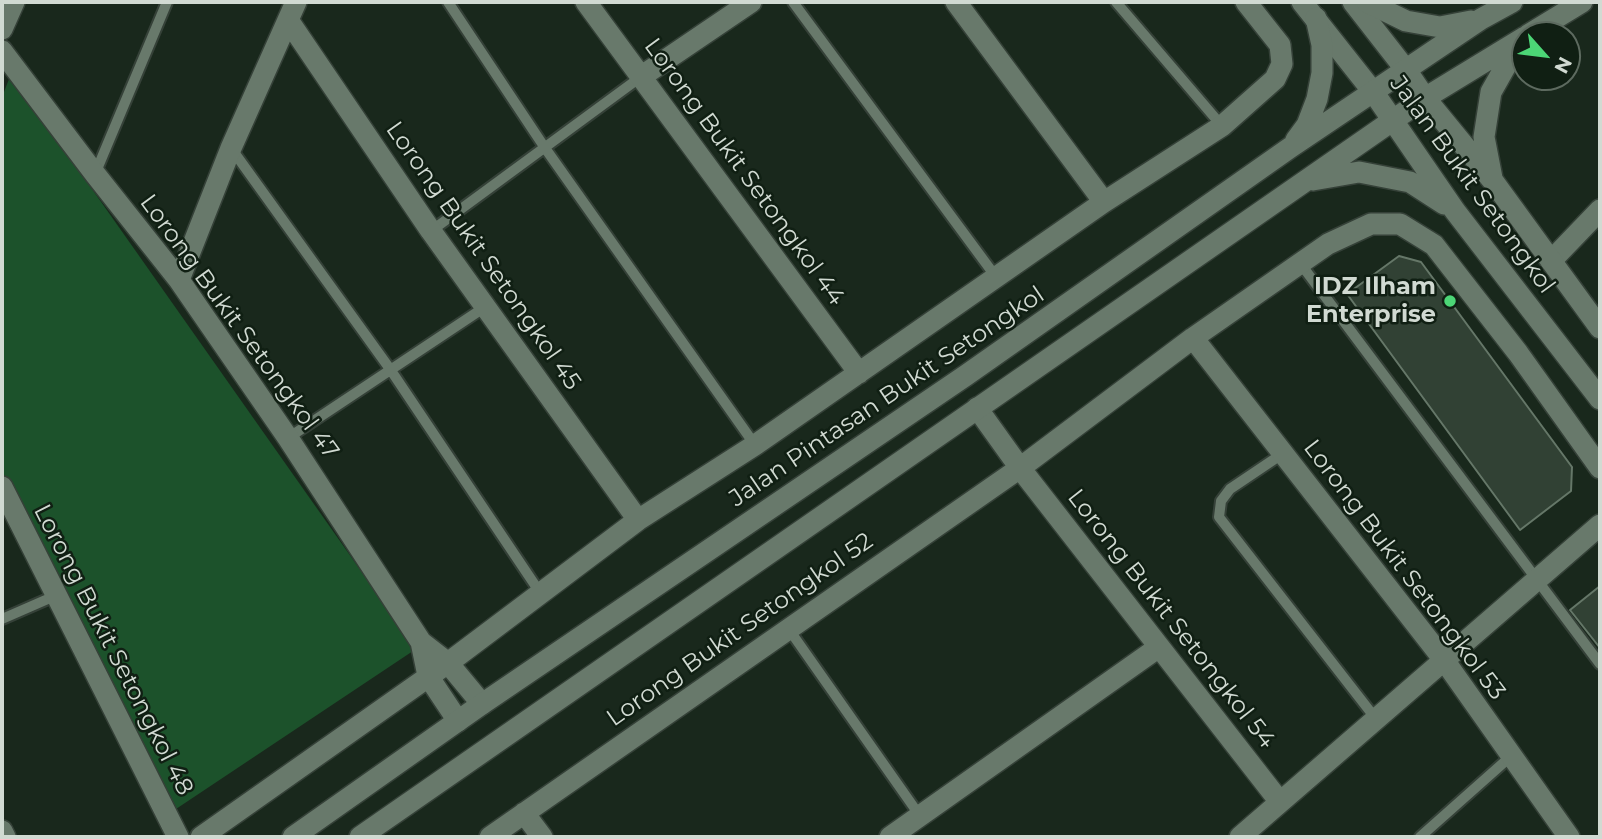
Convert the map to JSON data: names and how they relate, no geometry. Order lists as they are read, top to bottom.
{
  "streets": {
    "street": [
      "Lorong Bukit Setongkol 44",
      "Jalan Bukit Setongkol",
      "Lorong Bukit Setongkol 45",
      "Lorong Bukit Setongkol 47",
      "Jalan Pintasan Bukit Setongkol",
      "Lorong Bukit Setongkol 53",
      "Lorong Bukit Setongkol 54",
      "Lorong Bukit Setongkol 52",
      "Lorong Bukit Setongkol 48"
    ]
  },
  "crossings": [
    ["Jalan Bukit Setongkol", "Jalan Pintasan Bukit Setongkol"],
    ["Lorong Bukit Setongkol 47", "Jalan Pintasan Bukit Setongkol"],
    ["Lorong Bukit Setongkol 53", "Lorong Bukit Setongkol 52"],
    ["Lorong Bukit Setongkol 54", "Lorong Bukit Setongkol 52"]
  ],
  "places": ["IDZ Ilham Enterprise"],
  "north": "bottom right"
}
